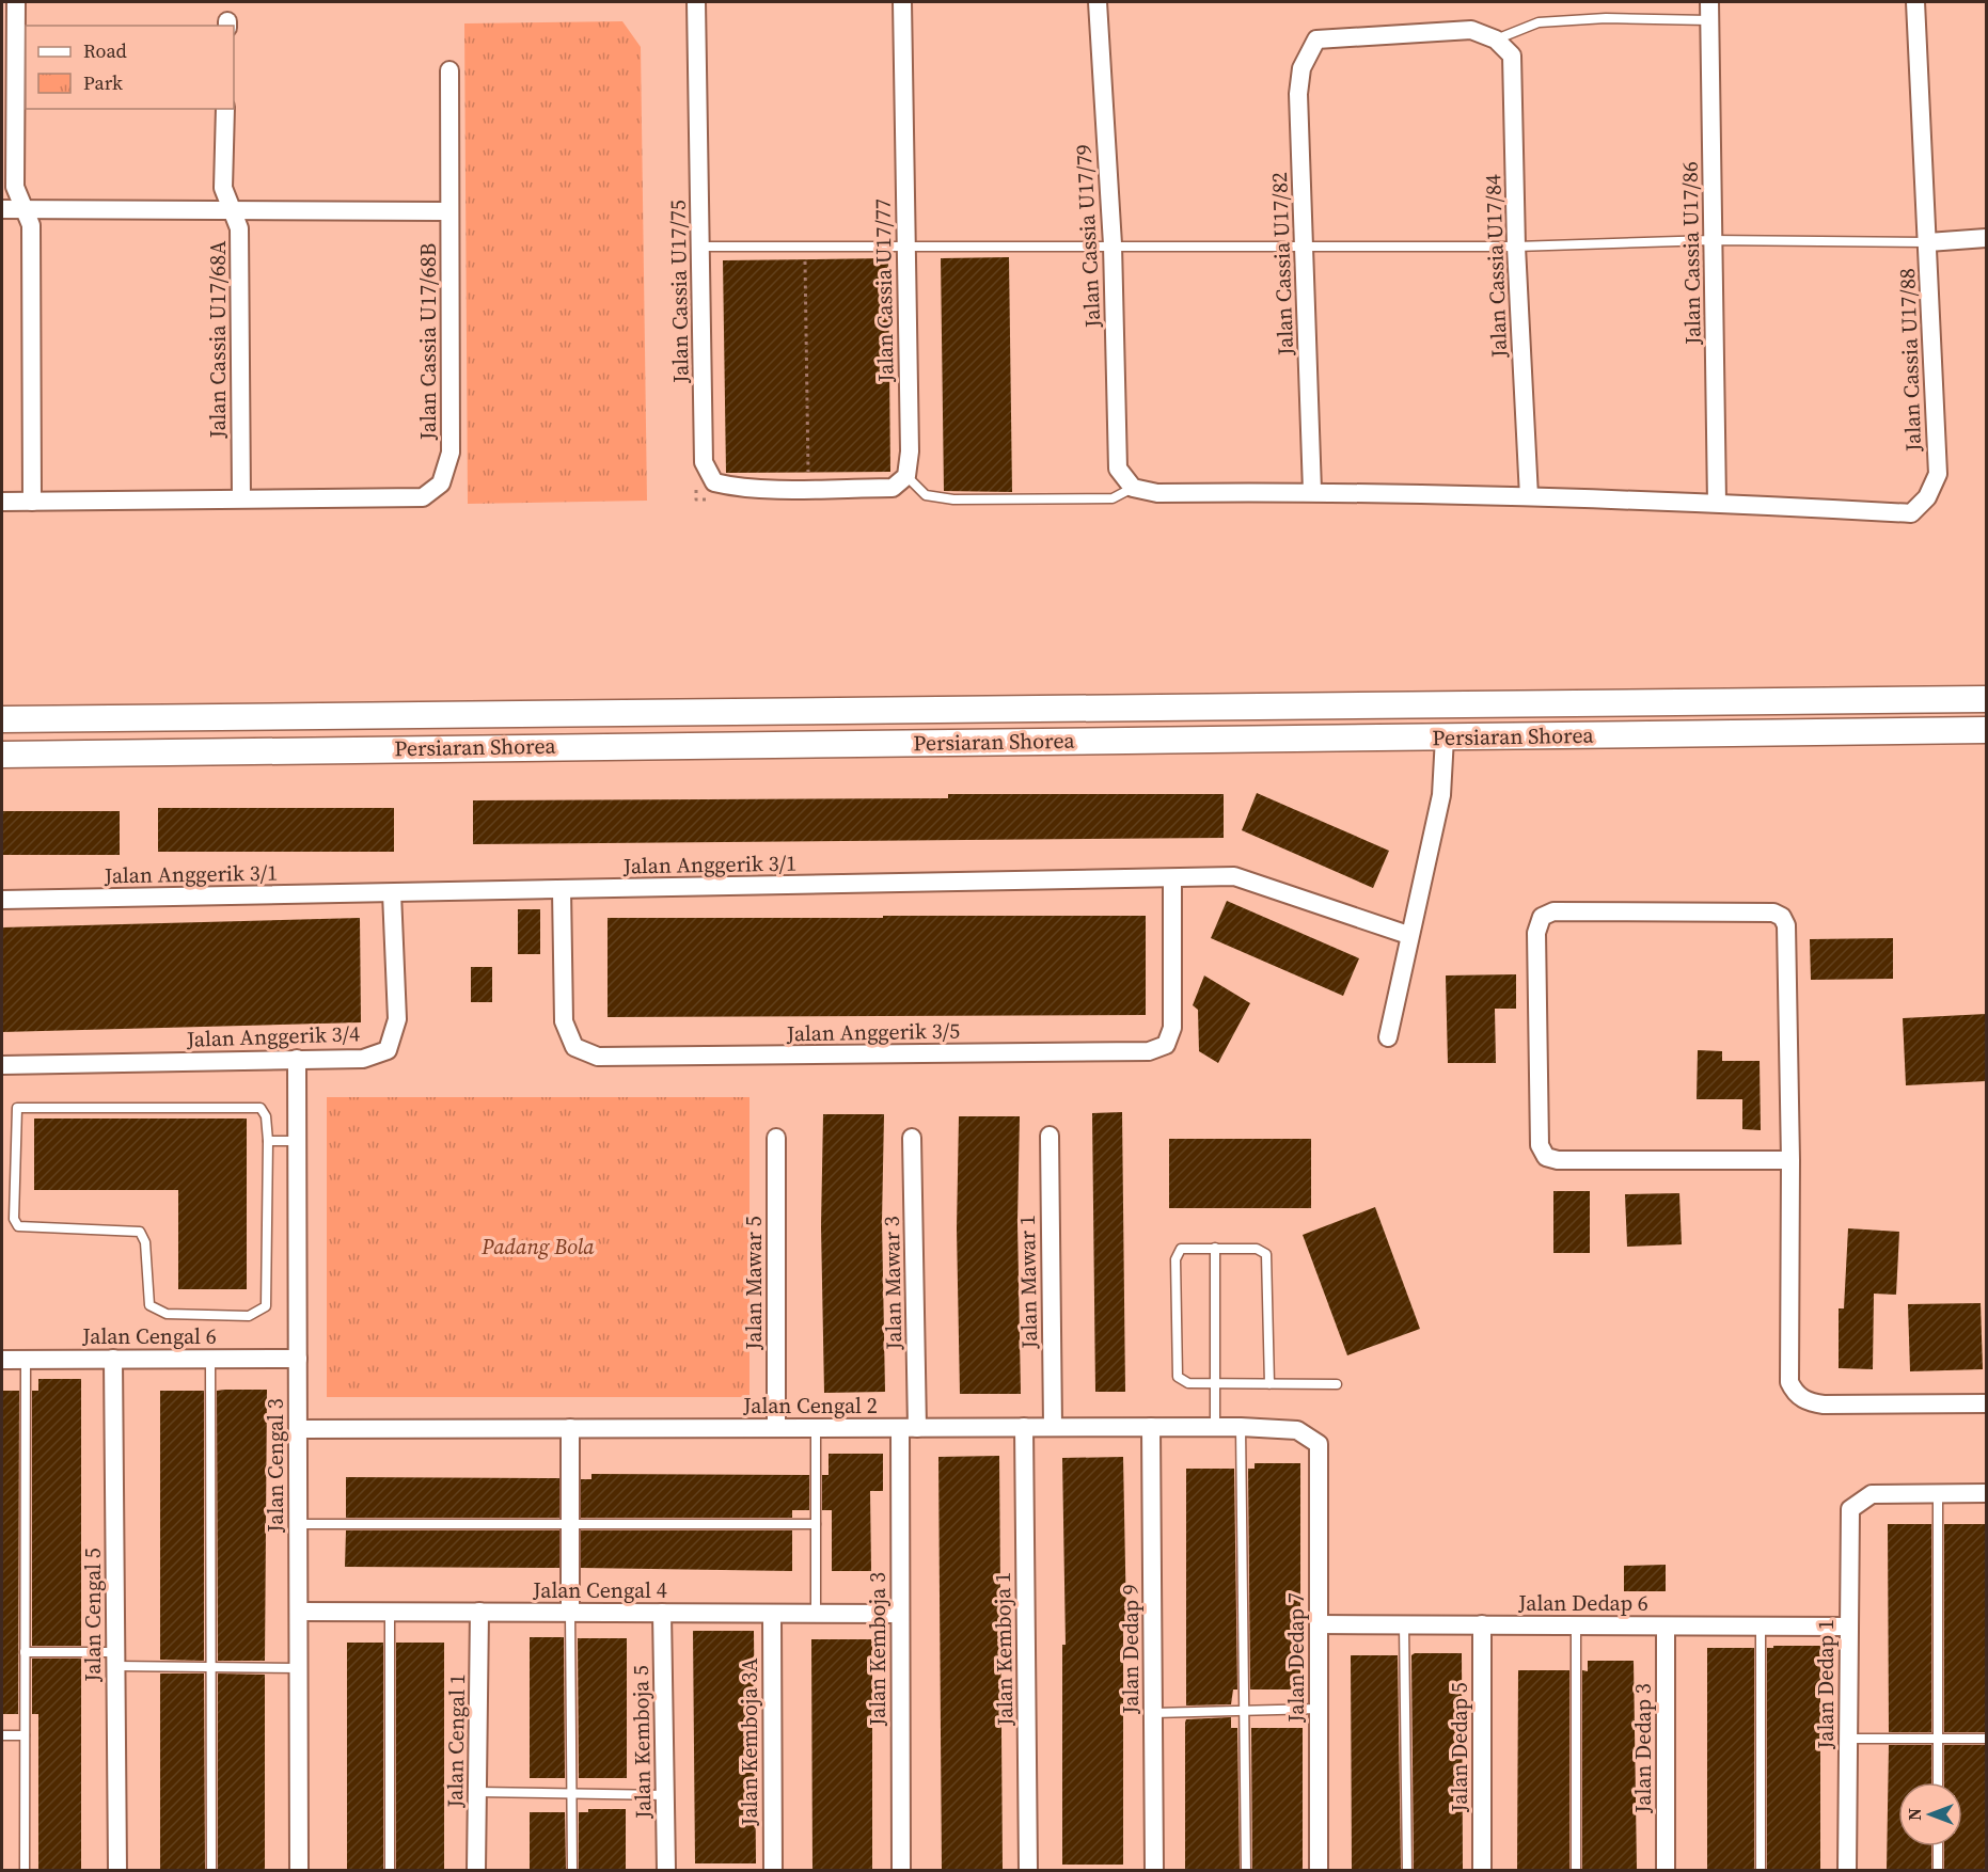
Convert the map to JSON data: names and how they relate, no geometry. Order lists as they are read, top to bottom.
{
  "streets": {
    "main road": ["Persiaran Shorea"],
    "street": [
      "Jalan Cassia U17/79",
      "Jalan Cassia U17/86",
      "Jalan Cassia U17/82",
      "Jalan Cassia U17/84",
      "Jalan Cassia U17/77",
      "Jalan Cassia U17/75",
      "Jalan Cassia U17/68A",
      "Jalan Cassia U17/68B",
      "Jalan Cassia U17/88",
      "Jalan Anggerik 3/1",
      "Jalan Anggerik 3/5",
      "Jalan Anggerik 3/4",
      "Jalan Mawar 1",
      "Jalan Mawar 5",
      "Jalan Mawar 3",
      "Jalan Cengal 6",
      "Jalan Cengal 2",
      "Jalan Cengal 3",
      "Jalan Cengal 4",
      "Jalan Dedap 6",
      "Jalan Cengal 5",
      "Jalan Kemboja 3",
      "Jalan Kemboja 1",
      "Jalan Dedap 9",
      "Jalan Dedap 7",
      "Jalan Dedap 1",
      "Jalan Cengal 1",
      "Jalan Kemboja 5",
      "Jalan Kemboja 3A",
      "Jalan Dedap 5",
      "Jalan Dedap 3"
    ]
  },
  "crossings": [
    ["Jalan Cassia U17/79", "Jalan Cassia U17/88"],
    ["Jalan Cassia U17/86", "Jalan Cassia U17/88"],
    ["Jalan Cassia U17/82", "Jalan Cassia U17/84"],
    ["Jalan Cassia U17/82", "Jalan Cassia U17/88"],
    ["Jalan Cassia U17/84", "Jalan Cassia U17/88"],
    ["Jalan Cassia U17/68A", "Jalan Cassia U17/68B"],
    ["Jalan Anggerik 3/1", "Jalan Anggerik 3/5"],
    ["Jalan Anggerik 3/1", "Jalan Anggerik 3/4"],
    ["Jalan Anggerik 3/4", "Jalan Cengal 3"],
    ["Jalan Mawar 1", "Jalan Cengal 2"],
    ["Jalan Mawar 5", "Jalan Cengal 2"],
    ["Jalan Mawar 3", "Jalan Cengal 2"],
    ["Jalan Mawar 3", "Jalan Kemboja 3"],
    ["Jalan Cengal 6", "Jalan Cengal 3"],
    ["Jalan Cengal 6", "Jalan Cengal 5"],
    ["Jalan Cengal 2", "Jalan Cengal 3"],
    ["Jalan Cengal 2", "Jalan Kemboja 3"],
    ["Jalan Cengal 2", "Jalan Kemboja 1"],
    ["Jalan Cengal 2", "Jalan Dedap 9"],
    ["Jalan Cengal 2", "Jalan Dedap 7"],
    ["Jalan Cengal 3", "Jalan Cengal 4"],
    ["Jalan Cengal 4", "Jalan Kemboja 3"],
    ["Jalan Cengal 4", "Jalan Cengal 1"],
    ["Jalan Cengal 4", "Jalan Kemboja 5"],
    ["Jalan Cengal 4", "Jalan Kemboja 3A"],
    ["Jalan Dedap 6", "Jalan Dedap 7"],
    ["Jalan Dedap 6", "Jalan Dedap 1"],
    ["Jalan Dedap 6", "Jalan Dedap 5"],
    ["Jalan Dedap 6", "Jalan Dedap 3"]
  ],
  "parks": ["Padang Bola"],
  "legend": ["Road", "Park"],
  "north": "left"
}
